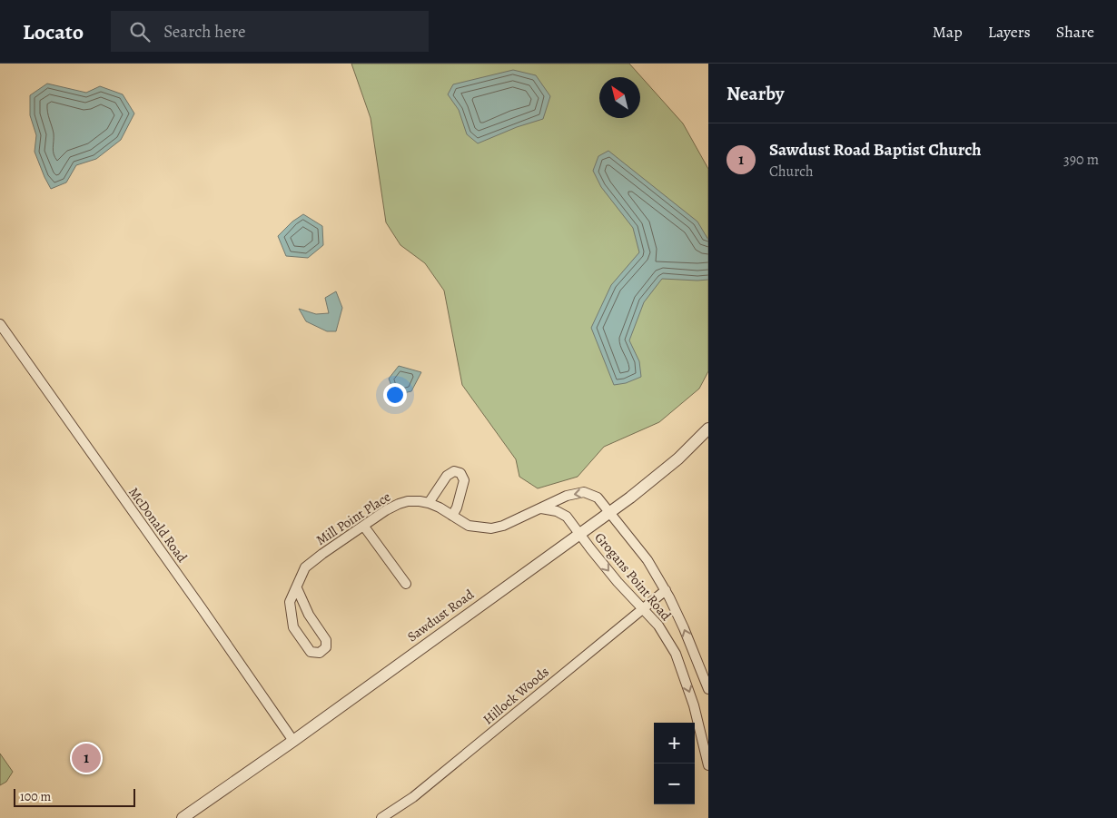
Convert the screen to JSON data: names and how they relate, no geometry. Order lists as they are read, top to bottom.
{
  "streets": {
    "street": [
      "Mill Point Place",
      "McDonald Road",
      "Grogans Point Road",
      "Sawdust Road",
      "Hillock Woods"
    ]
  },
  "crossings": [
    ["Mill Point Place", "Grogans Point Road"],
    ["Mill Point Place", "Sawdust Road"],
    ["McDonald Road", "Sawdust Road"],
    ["Grogans Point Road", "Sawdust Road"],
    ["Grogans Point Road", "Hillock Woods"]
  ],
  "scale_bar": "100 m",
  "north": "top left",
  "page": {
    "header": "Locato",
    "search": "Search here",
    "nav": ["Map", "Layers", "Share"],
    "heading": "Nearby",
    "list": [
      {
        "mark": "1",
        "name": "Sawdust Road Baptist Church",
        "note": "Church",
        "value": "390 m"
      }
    ],
    "map_buttons": ["+", "−"],
    "pins": "1",
    "scale": "100 m"
  }
}
